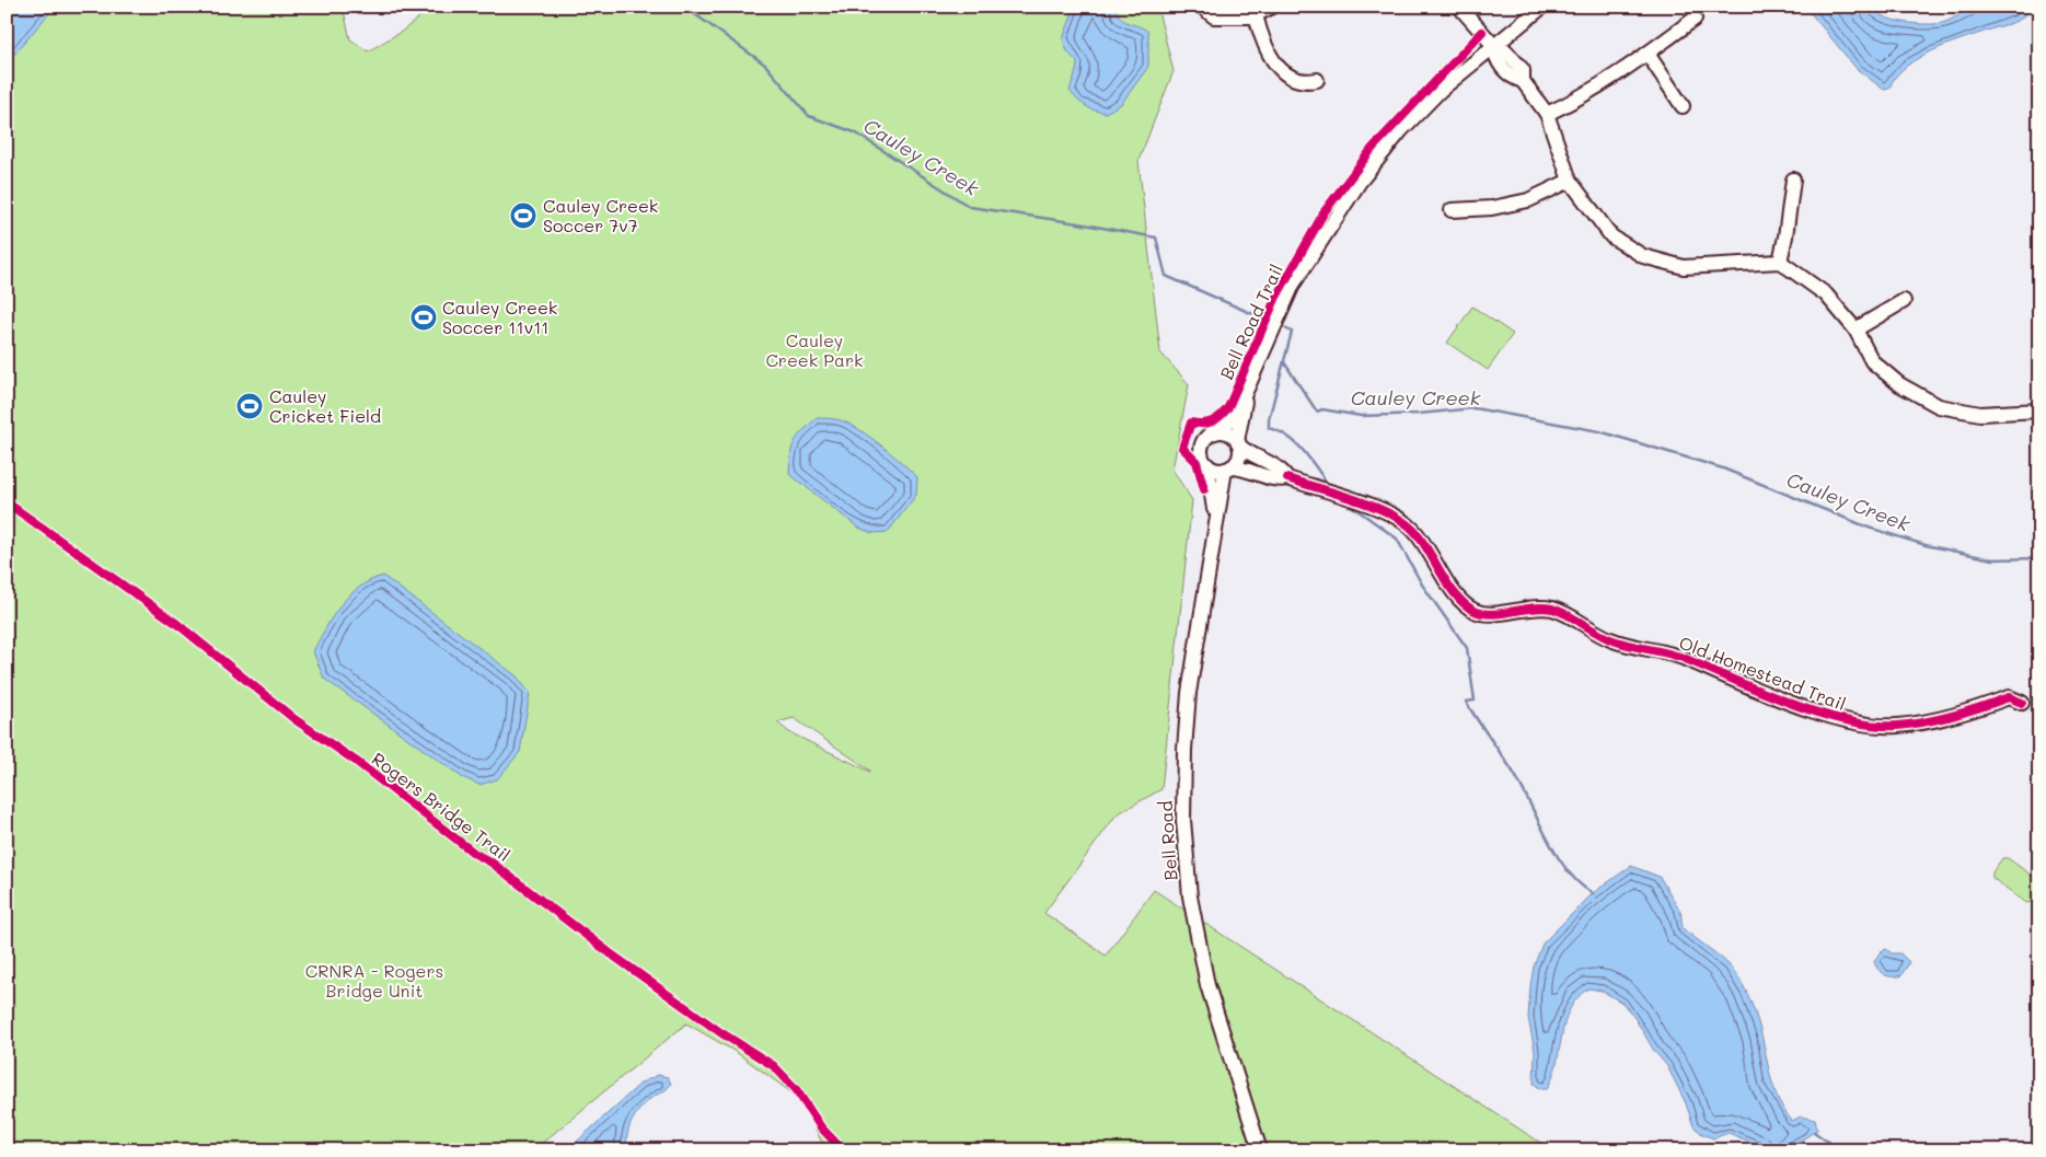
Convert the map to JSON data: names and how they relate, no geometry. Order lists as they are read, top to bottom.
{
  "streets": {
    "street": ["Old Homestead Trail", "Bell Road"],
    "cycle path": ["Bell Road Trail", "Rogers Bridge Trail"]
  },
  "water": ["Cauley Creek"],
  "parks": ["Cauley Creek Park", "CRNRA - Rogers Bridge Unit"],
  "places": {
    "sports": ["Cauley Creek Soccer 7v7", "Cauley Creek Soccer 11v11", "Cauley Cricket Field"]
  }
}
